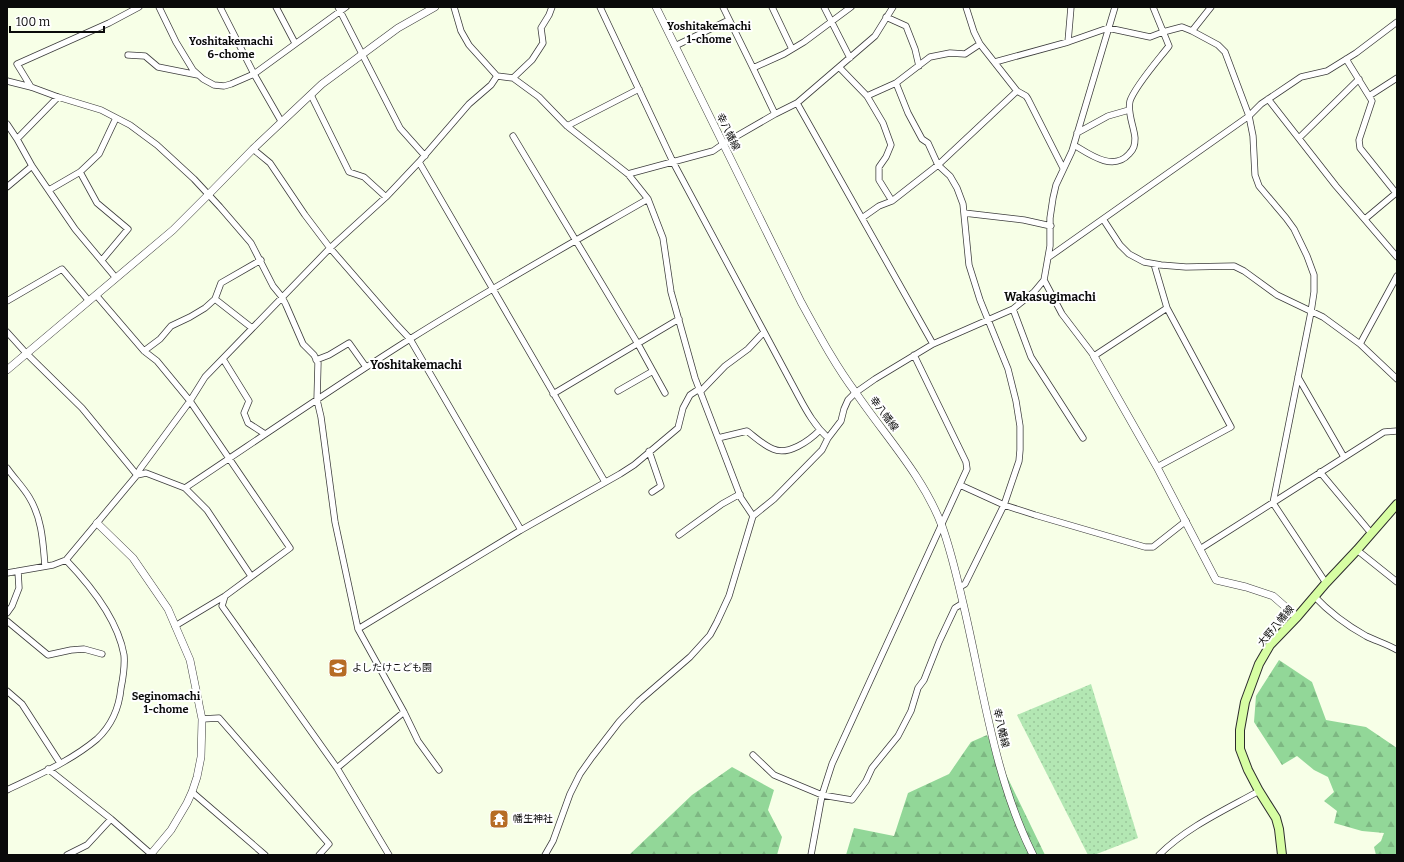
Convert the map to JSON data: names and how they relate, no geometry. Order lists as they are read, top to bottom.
{
  "streets": {
    "main road": ["大野八幡線"],
    "street": ["幸八幡線"]
  },
  "districts": [
    "Yoshitakemachi 1-chome",
    "Yoshitakemachi 6-chome",
    "Wakasugimachi",
    "Yoshitakemachi",
    "Seginomachi 1-chome"
  ],
  "places": {
    "school or university": ["よしたけこども園"],
    "temple": ["幡生神社"]
  },
  "scale_bar": "100 m"
}
